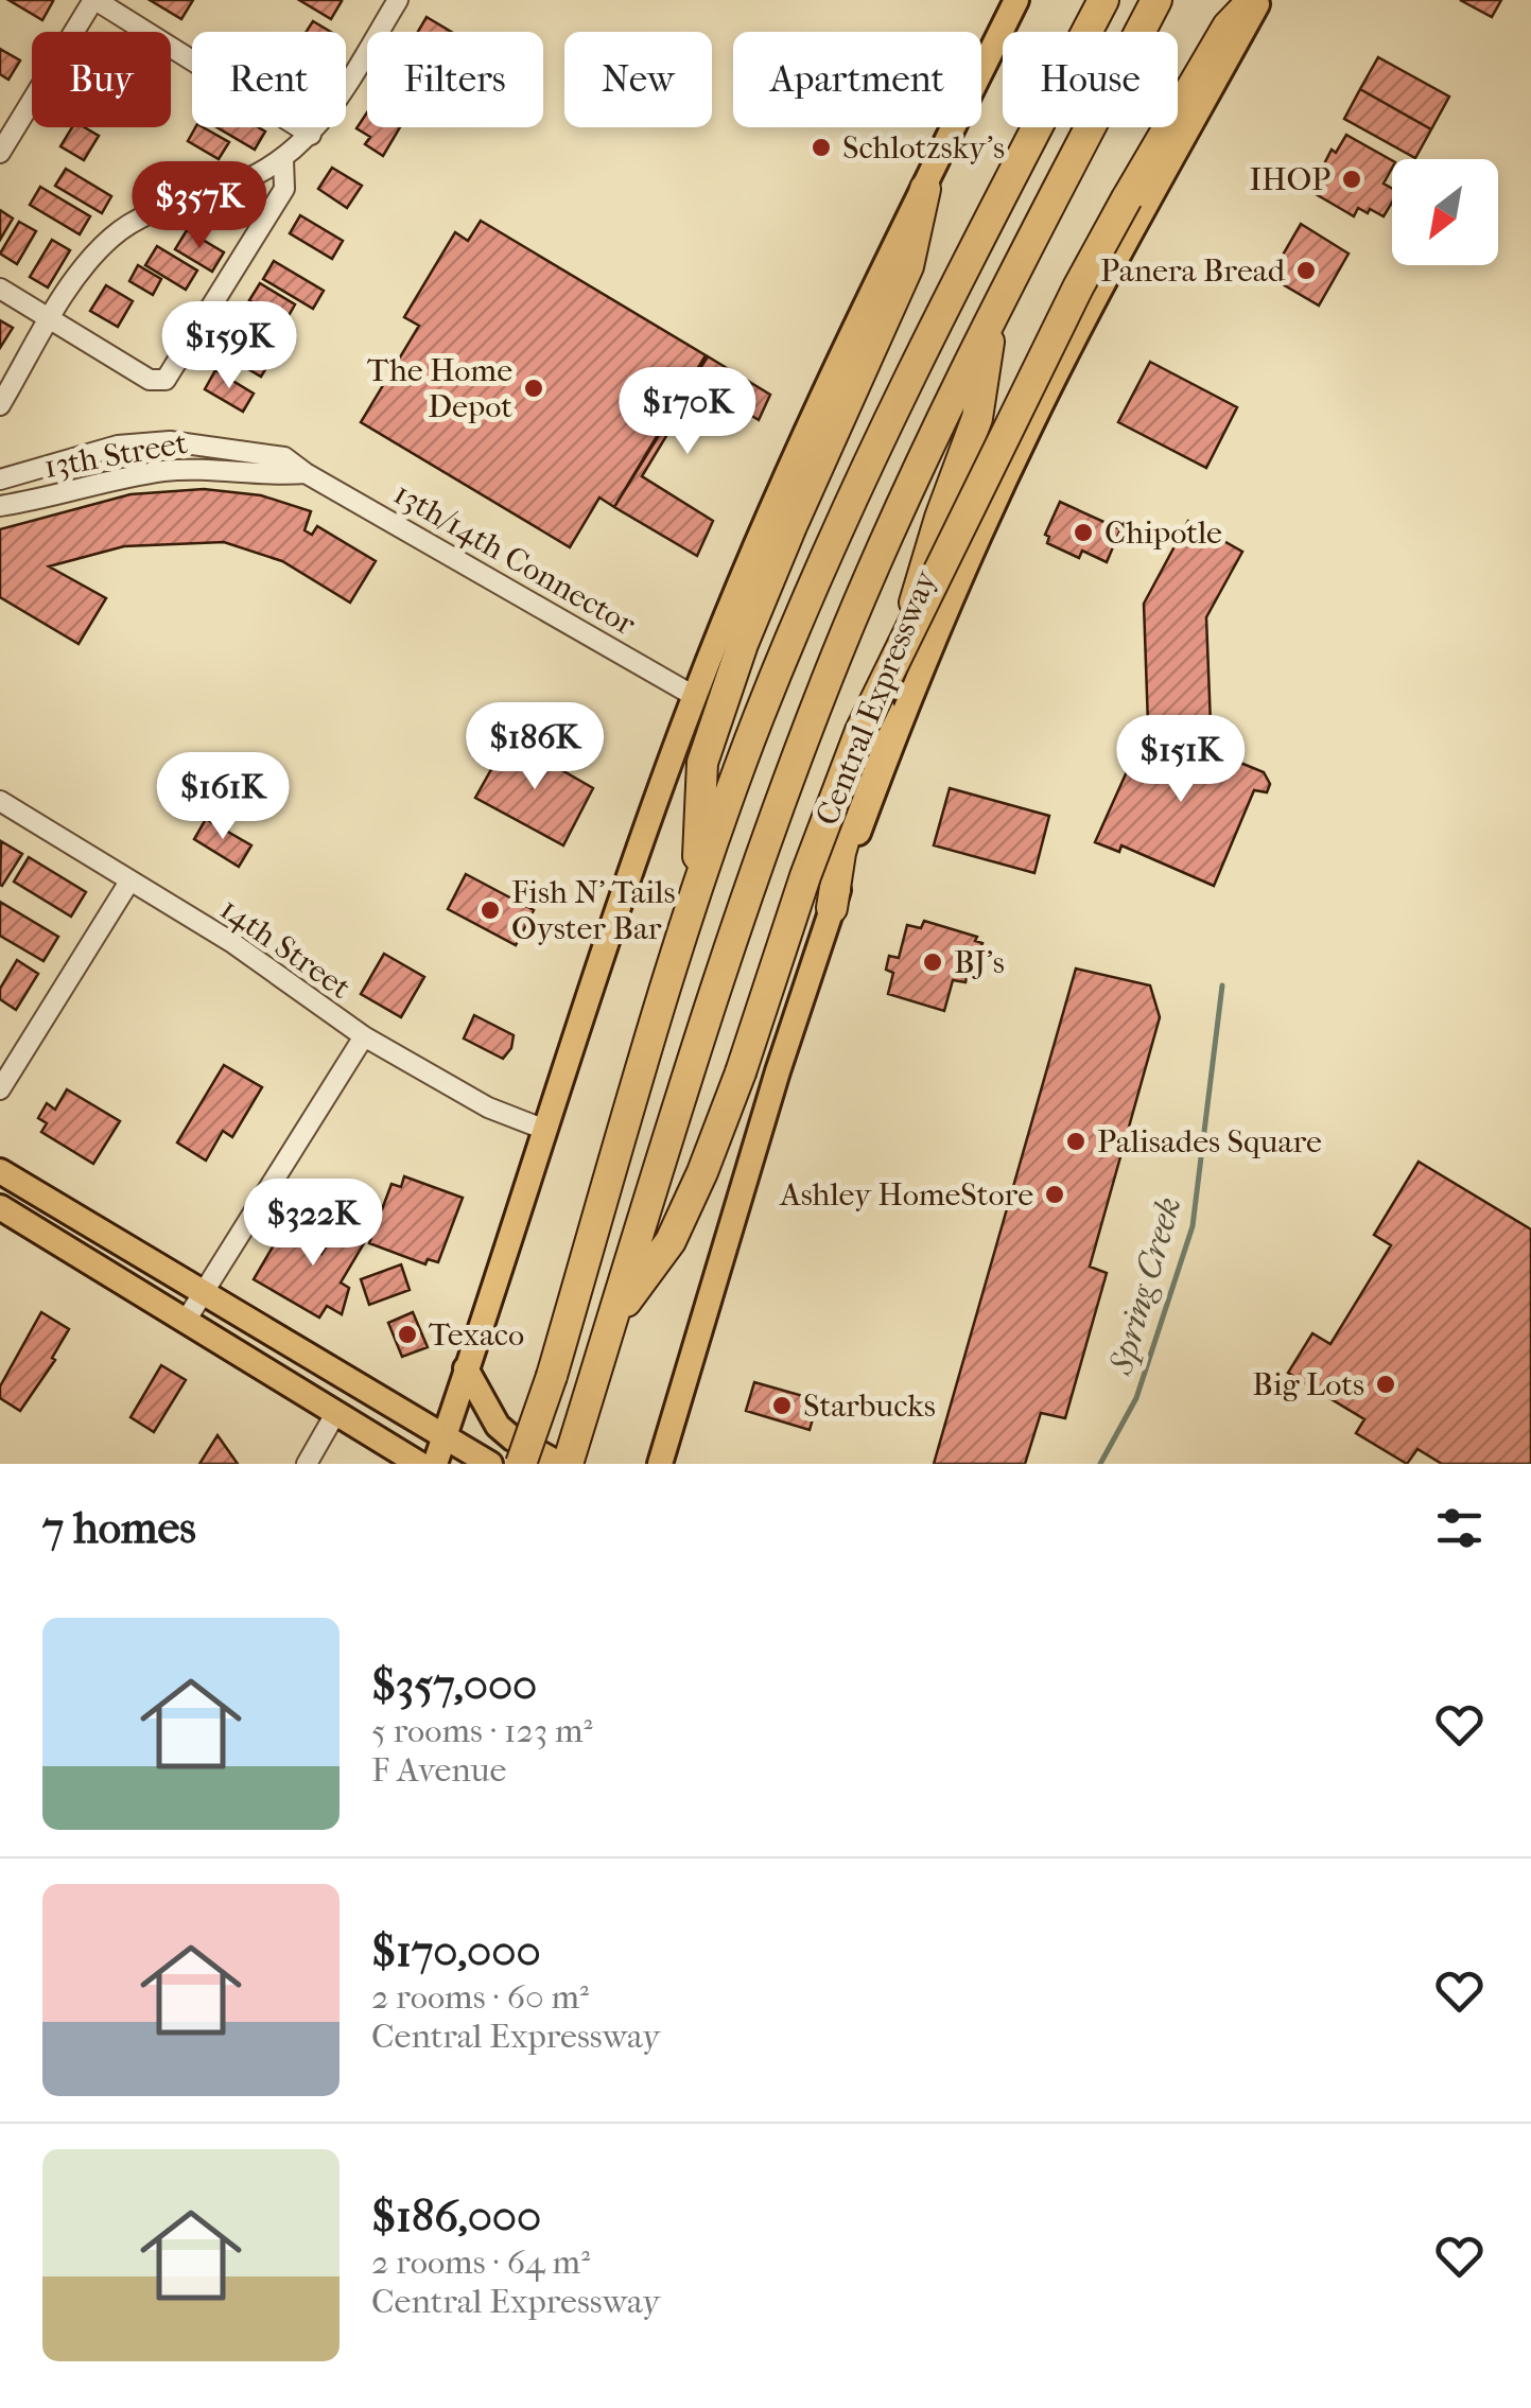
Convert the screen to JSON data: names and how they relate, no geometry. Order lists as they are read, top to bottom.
{
  "streets": {
    "highway": ["Central Expressway"],
    "street": ["13th Street", "13th/14th Connector", "14th Street"]
  },
  "crossings": [
    ["13th Street", "13th/14th Connector"]
  ],
  "water": ["Spring Creek"],
  "places": [
    "Schlotzsky's",
    "IHOP",
    "Panera Bread",
    "The Home Depot",
    "Chipotle",
    "Fish N' Tails Oyster Bar",
    "BJ's",
    "Palisades Square",
    "Ashley HomeStore",
    "Texaco",
    "Big Lots",
    "Starbucks"
  ],
  "north": "bottom left",
  "page": {
    "chip": [
      "Buy",
      "Rent",
      "Filters",
      "New",
      "Apartment",
      "House"
    ],
    "price": [
      "$357K",
      "$159K",
      "$170K",
      "$186K",
      "$151K",
      "$161K",
      "$322K"
    ],
    "heading": "7 homes",
    "list": [
      {
        "name": "$357,000",
        "note": "5 rooms · 123 m² · F Avenue"
      },
      {
        "name": "$170,000",
        "note": "2 rooms · 60 m² · Central Expressway"
      },
      {
        "name": "$186,000",
        "note": "2 rooms · 64 m² · Central Expressway"
      }
    ]
  }
}
